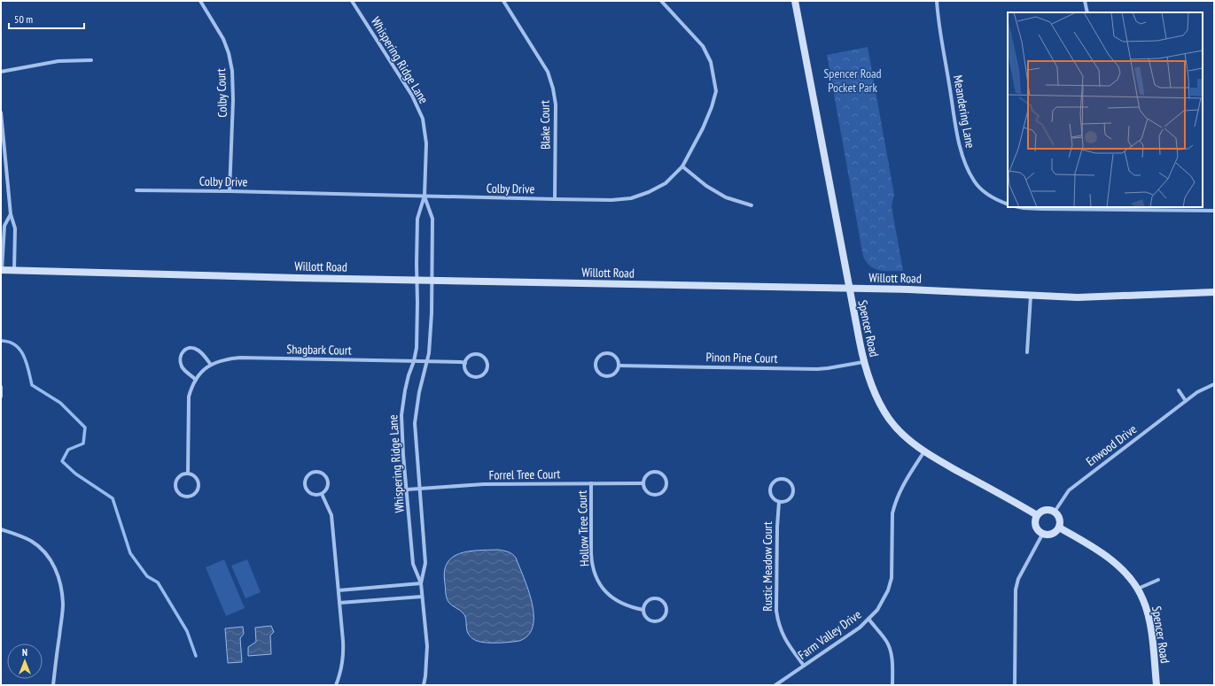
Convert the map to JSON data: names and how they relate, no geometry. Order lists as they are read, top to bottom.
{
  "streets": {
    "main road": ["Willott Road", "Spencer Road"],
    "street": [
      "Whispering Ridge Lane",
      "Colby Court",
      "Meandering Lane",
      "Blake Court",
      "Colby Drive",
      "Shagbark Court",
      "Pinon Pine Court",
      "Enwood Drive",
      "Forrel Tree Court",
      "Hollow Tree Court",
      "Rustic Meadow Court",
      "Farm Valley Drive"
    ]
  },
  "crossings": [
    ["Whispering Ridge Lane", "Colby Drive"],
    ["Whispering Ridge Lane", "Willott Road"],
    ["Whispering Ridge Lane", "Shagbark Court"],
    ["Whispering Ridge Lane", "Forrel Tree Court"],
    ["Colby Court", "Colby Drive"],
    ["Blake Court", "Colby Drive"],
    ["Willott Road", "Spencer Road"],
    ["Spencer Road", "Pinon Pine Court"],
    ["Spencer Road", "Enwood Drive"],
    ["Spencer Road", "Farm Valley Drive"],
    ["Forrel Tree Court", "Hollow Tree Court"],
    ["Rustic Meadow Court", "Farm Valley Drive"]
  ],
  "parks": ["Spencer Road Pocket Park"],
  "scale_bar": "50 m",
  "north": "top"
}
